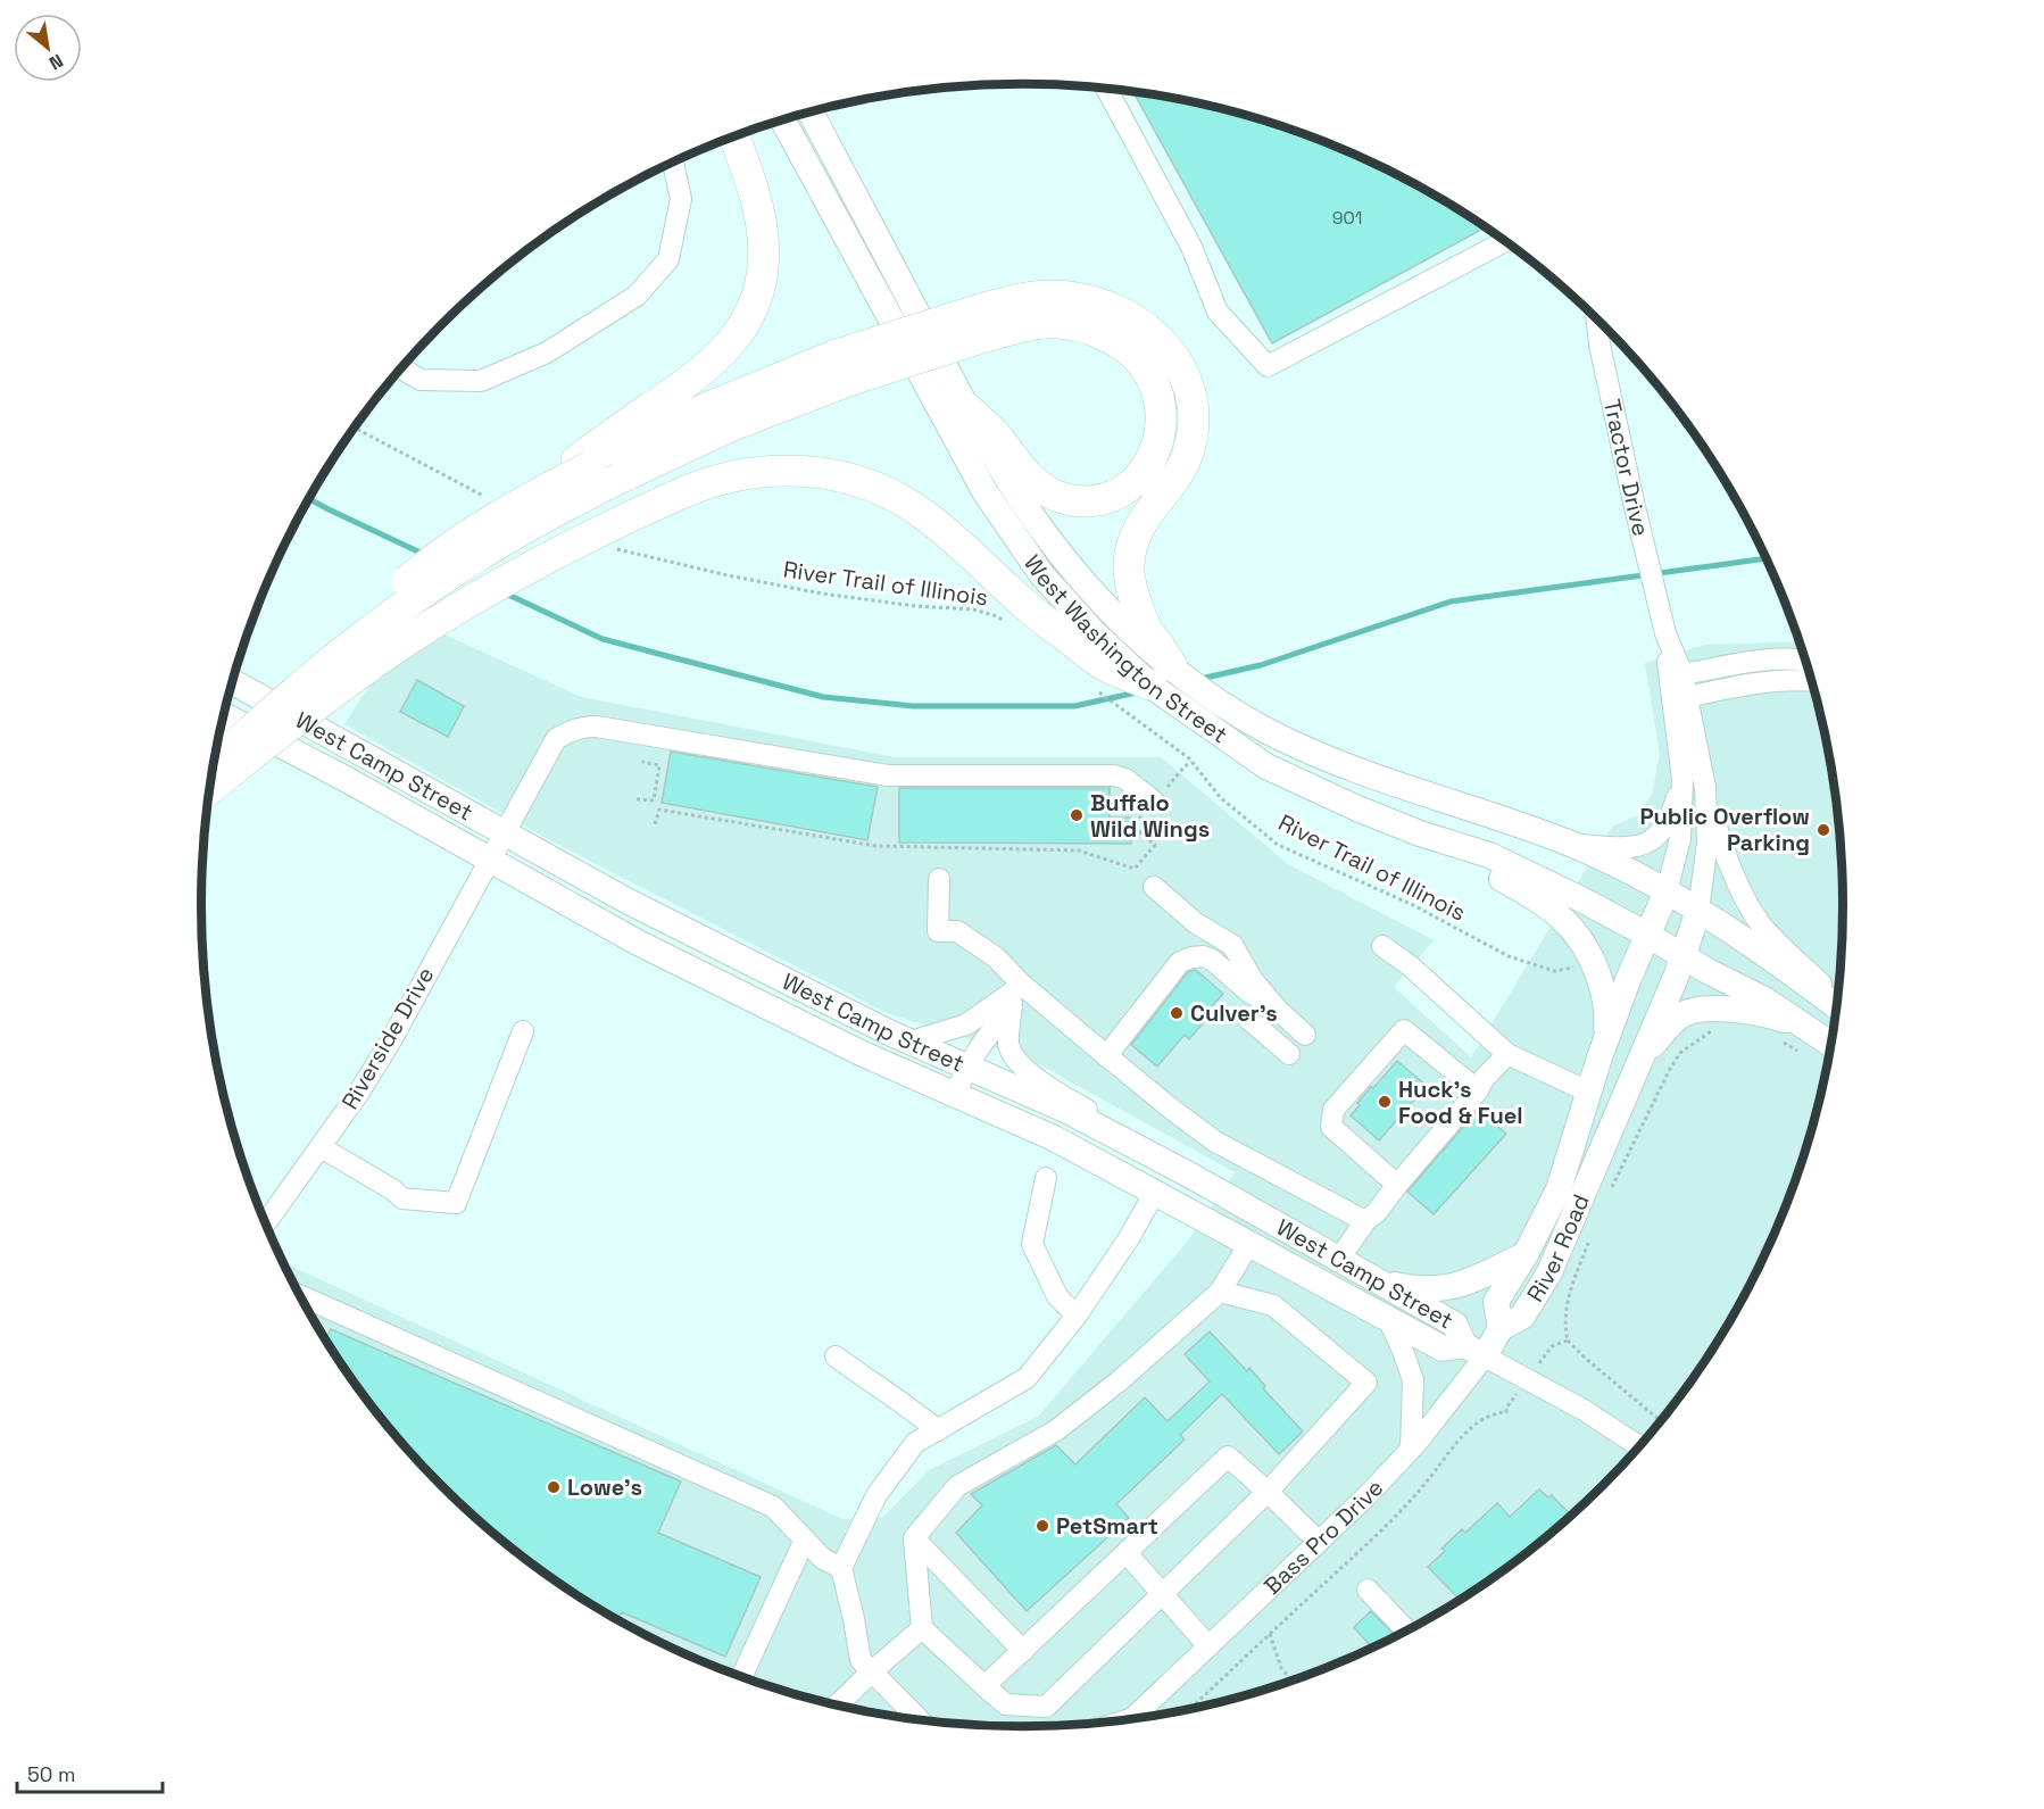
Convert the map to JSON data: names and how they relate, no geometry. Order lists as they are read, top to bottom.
{
  "streets": {
    "main road": [
      "Tractor Drive",
      "West Washington Street",
      "West Camp Street",
      "River Road",
      "Bass Pro Drive"
    ],
    "street": ["Riverside Drive"],
    "path": ["River Trail of Illinois"]
  },
  "crossings": [
    ["Tractor Drive", "West Washington Street"],
    ["Tractor Drive", "River Road"],
    ["West Washington Street", "River Road"],
    ["West Camp Street", "Riverside Drive"],
    ["West Camp Street", "Bass Pro Drive"],
    ["River Road", "Bass Pro Drive"]
  ],
  "places": [
    "Buffalo Wild Wings",
    "Public Overflow Parking",
    "Culver's",
    "Huck's Food & Fuel",
    "Lowe's",
    "PetSmart"
  ],
  "house_numbers": ["901"],
  "scale_bar": "50 m",
  "north": "bottom right"
}
